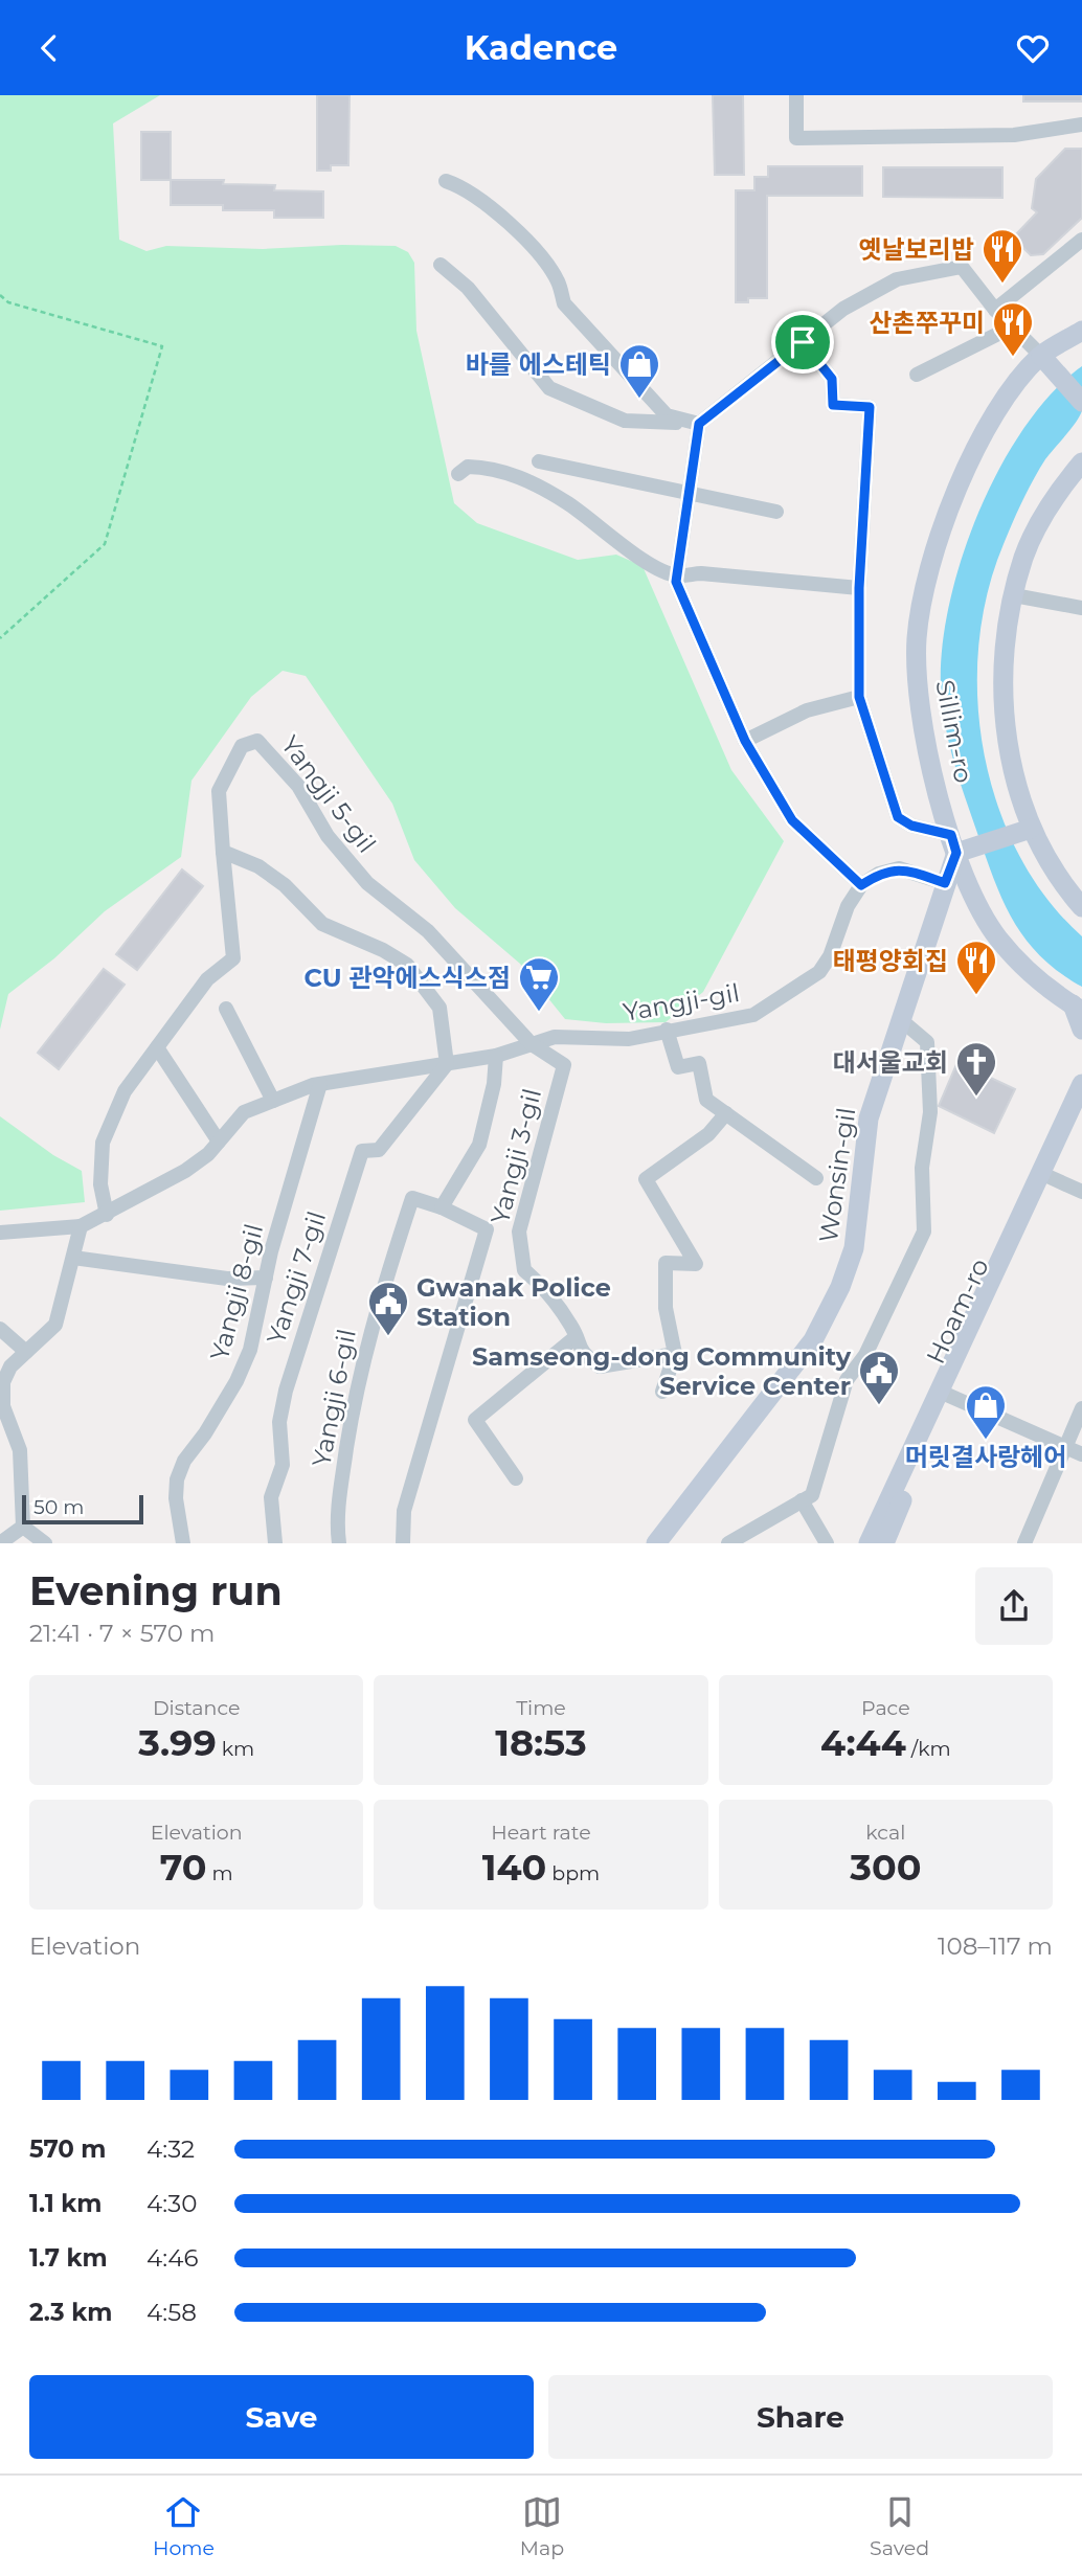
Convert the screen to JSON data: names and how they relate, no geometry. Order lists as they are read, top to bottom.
{
  "streets": {
    "main road": ["Sillim-ro", "Wonsin-gil", "Hoam-ro"],
    "street": [
      "Yangji 5-gil",
      "Yangji-gil",
      "Yangji 3-gil",
      "Yangji 7-gil",
      "Yangji 8-gil",
      "Yangji 6-gil"
    ]
  },
  "crossings": [
    ["Sillim-ro", "Wonsin-gil"],
    ["Yangji 5-gil", "Yangji-gil"],
    ["Yangji 5-gil", "Yangji 3-gil"],
    ["Yangji-gil", "Yangji 3-gil"],
    ["Yangji-gil", "Yangji 7-gil"],
    ["Yangji-gil", "Yangji 8-gil"]
  ],
  "places": {
    "restaurant": ["옛날보리밥", "산촌쭈꾸미", "태평양회집"],
    "shop": ["바를 에스테틱", "머릿결사랑헤어"],
    "supermarket": ["CU 관악에스식스점"],
    "church": ["대서울교회"],
    "public building": ["Gwanak Police Station", "Samseong-dong Community Service Center"]
  },
  "scale_bar": "50 m",
  "page": {
    "header": "Kadence",
    "scale": "50 m",
    "heading": ["Evening run", "21:41 · 7 × 570 m"],
    "stats": [
      ["Distance", "3.99 km"],
      ["Time", "18:53"],
      ["Pace", "4:44 /km"],
      ["Elevation", "70 m"],
      ["Heart rate", "140 bpm"],
      ["kcal", "300"]
    ],
    "chart": ["Elevation", "108–117 m"],
    "list": [
      {
        "name": "570 m",
        "note": "4:32"
      },
      {
        "name": "1.1 km",
        "note": "4:30"
      },
      {
        "name": "1.7 km",
        "note": "4:46"
      },
      {
        "name": "2.3 km",
        "note": "4:58"
      }
    ],
    "buttons": ["Save", "Share"],
    "tabs": ["Home", "Map", "Saved"]
  }
}
